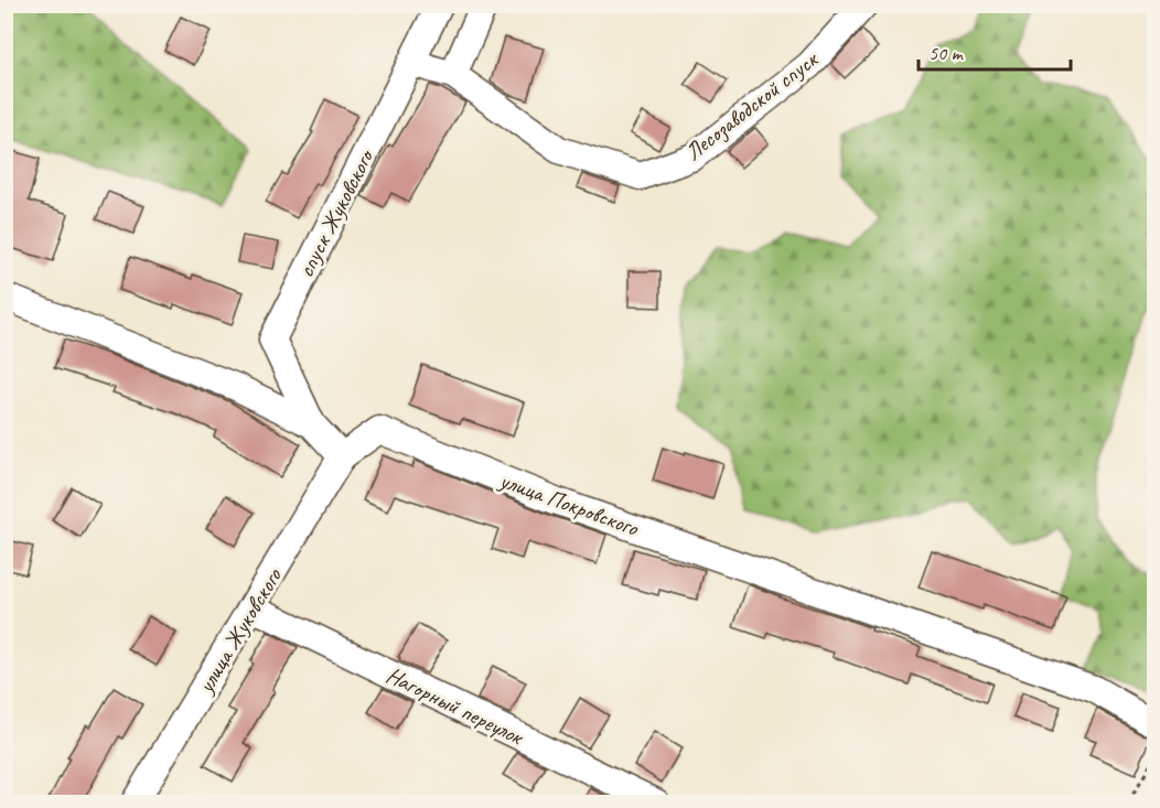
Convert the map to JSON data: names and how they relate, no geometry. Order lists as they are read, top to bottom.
{
  "streets": {
    "street": [
      "Лесозаводской спуск",
      "спуск Жуковского",
      "улица Покровского",
      "улица Жуковского",
      "Нагорный переулок"
    ]
  },
  "crossings": [
    ["Лесозаводской спуск", "спуск Жуковского"],
    ["улица Покровского", "улица Жуковского"],
    ["улица Жуковского", "Нагорный переулок"]
  ],
  "scale_bar": "50 m"
}
